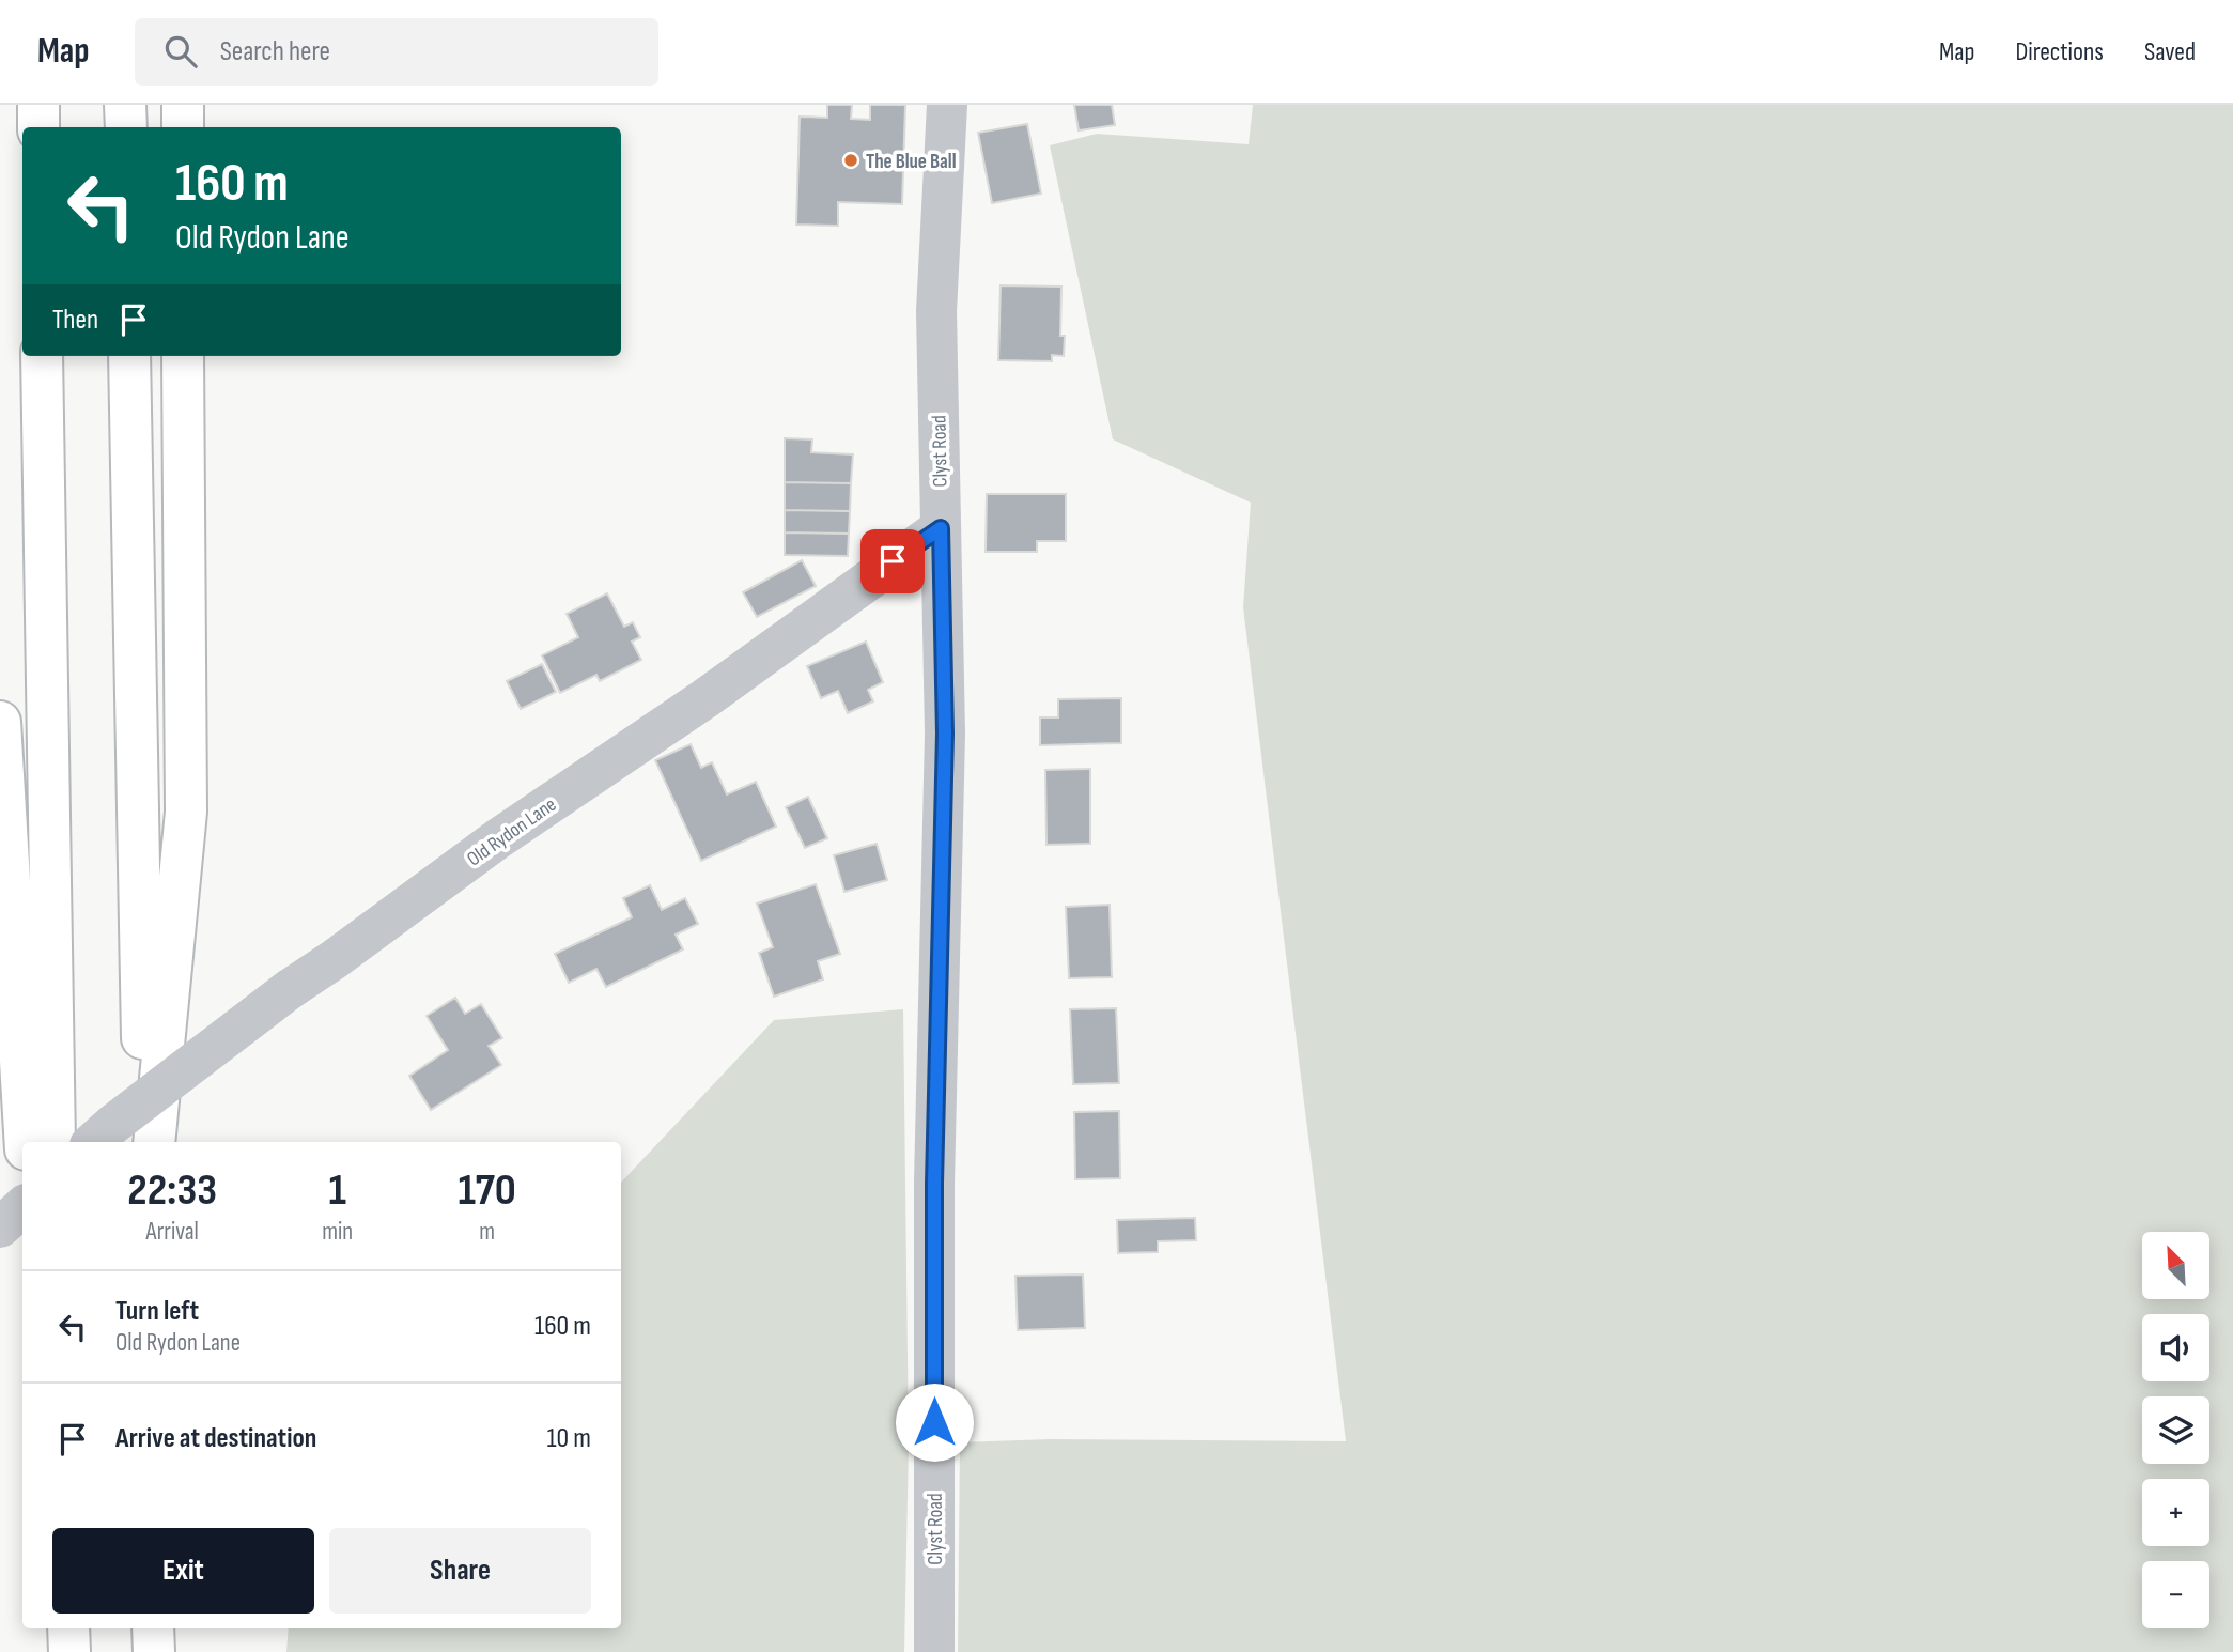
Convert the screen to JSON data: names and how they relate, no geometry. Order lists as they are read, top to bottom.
{
  "streets": {
    "street": ["Clyst Road", "Old Rydon Lane"]
  },
  "crossings": [
    ["Clyst Road", "Old Rydon Lane"]
  ],
  "places": ["The Blue Ball"],
  "north": "top left",
  "page": {
    "header": "Map",
    "search": "Search here",
    "nav": ["Map", "Directions", "Saved"],
    "turn": ["160 m", "Old Rydon Lane"],
    "then": "Then",
    "eta": [
      "22:33",
      "Arrival",
      "1",
      "min",
      "170",
      "m"
    ],
    "map_buttons": ["+", "−"],
    "list": [
      {
        "name": "Turn left",
        "note": "Old Rydon Lane",
        "value": "160 m"
      },
      {
        "name": "Arrive at destination",
        "value": "10 m"
      }
    ],
    "buttons": ["Exit", "Share"]
  }
}
